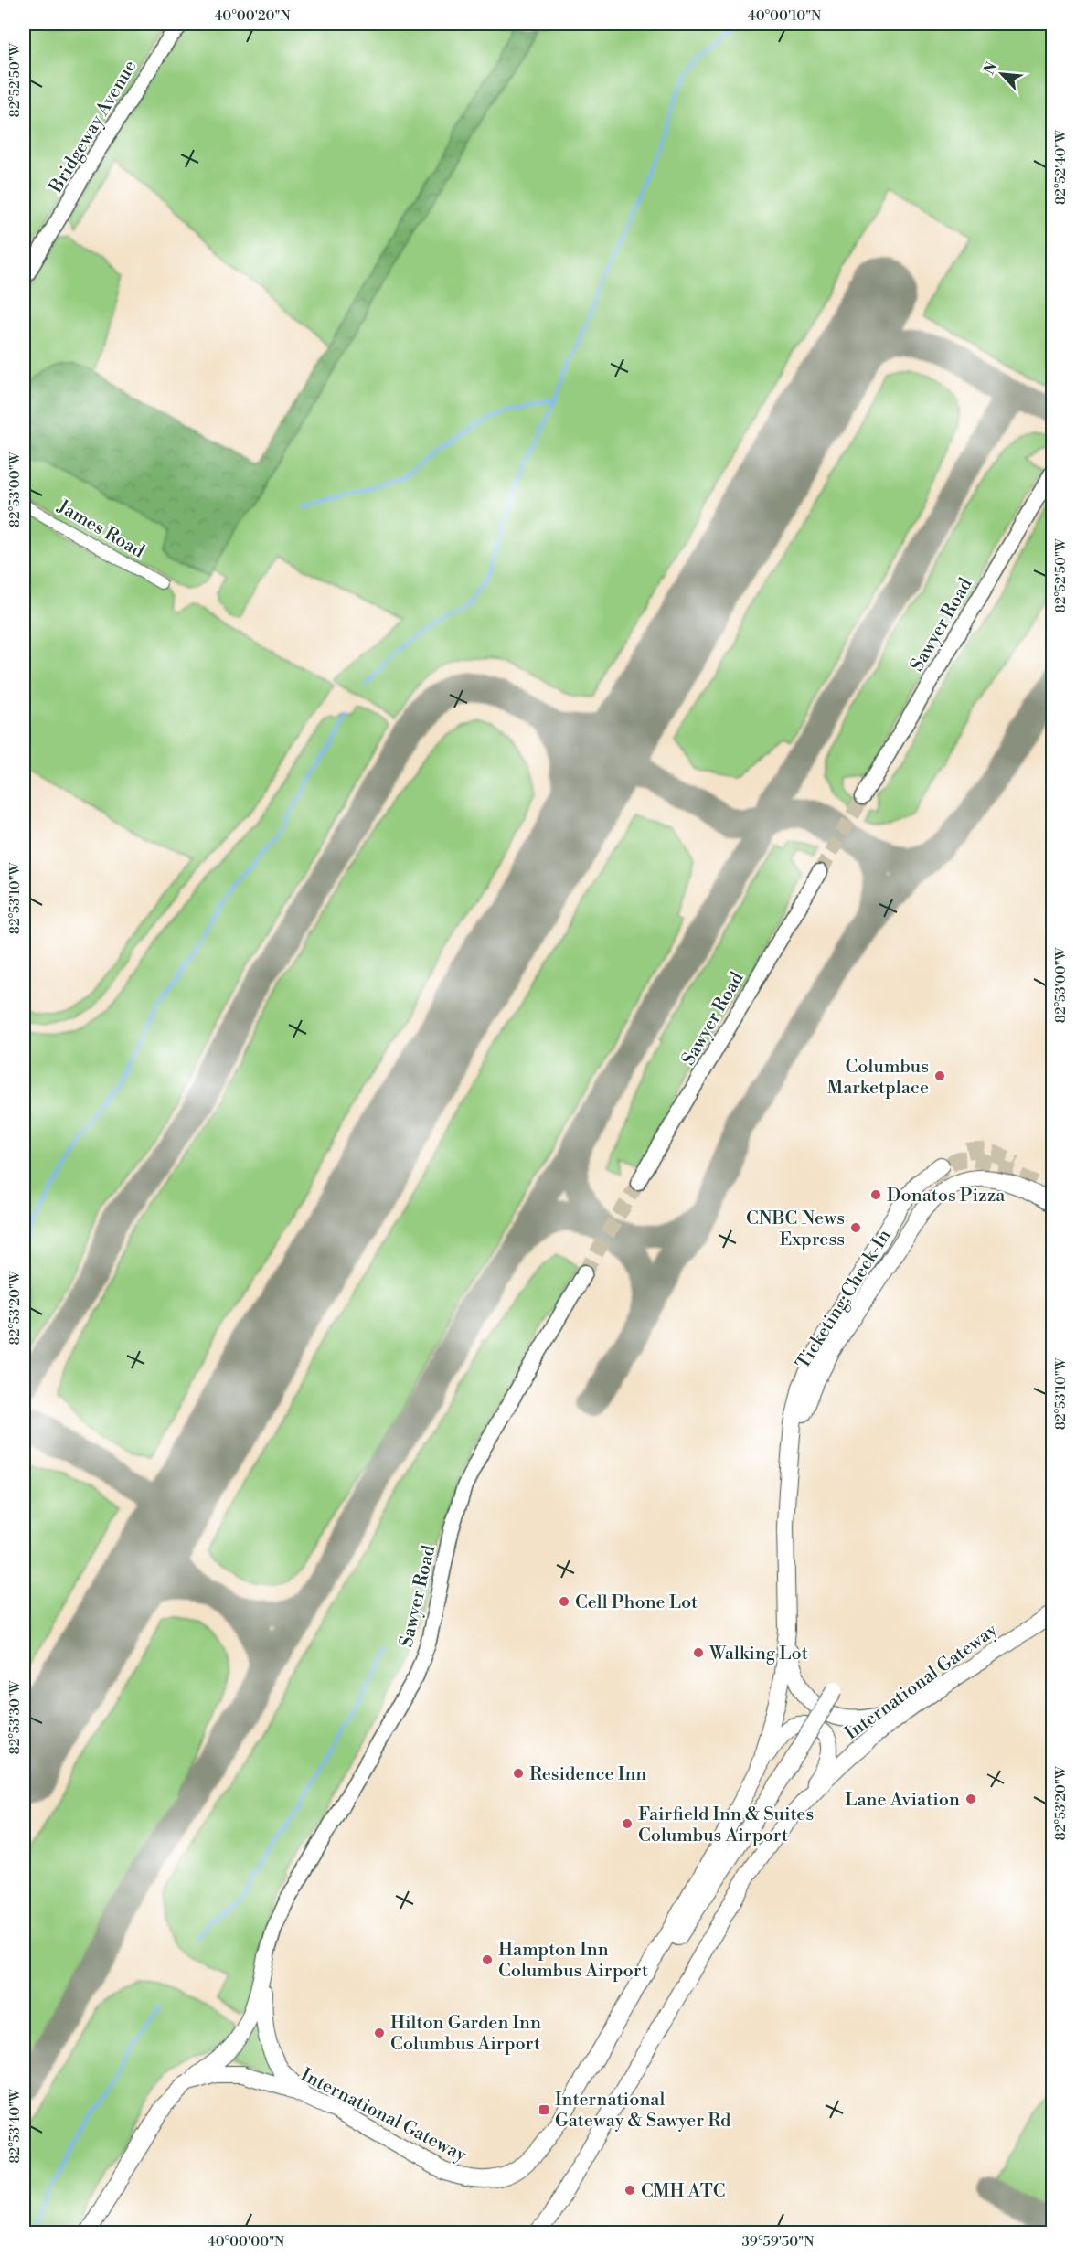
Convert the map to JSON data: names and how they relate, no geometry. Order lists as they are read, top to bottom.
{
  "streets": {
    "main road": ["Ticketing;Check-In", "International Gateway"],
    "street": ["Bridgeway Avenue", "James Road", "Sawyer Road"]
  },
  "crossings": [
    ["Ticketing;Check-In", "International Gateway"]
  ],
  "places": {
    "other": [
      "Columbus Marketplace",
      "Donatos Pizza",
      "CNBC News Express",
      "Cell Phone Lot",
      "Walking Lot",
      "Residence Inn",
      "Lane Aviation",
      "Fairfield Inn & Suites Columbus Airport",
      "Hampton Inn Columbus Airport",
      "Hilton Garden Inn Columbus Airport",
      "CMH ATC"
    ],
    "transit": ["International Gateway & Sawyer Rd"]
  },
  "north": "top left",
  "coordinates": [
    "40°00'20\"N",
    "40°00'10\"N",
    "82°52'50\"W",
    "82°52'40\"W",
    "82°53'00\"W",
    "82°53'10\"W",
    "82°53'20\"W",
    "82°53'30\"W",
    "82°53'40\"W",
    "40°00'00\"N",
    "39°59'50\"N"
  ]
}
